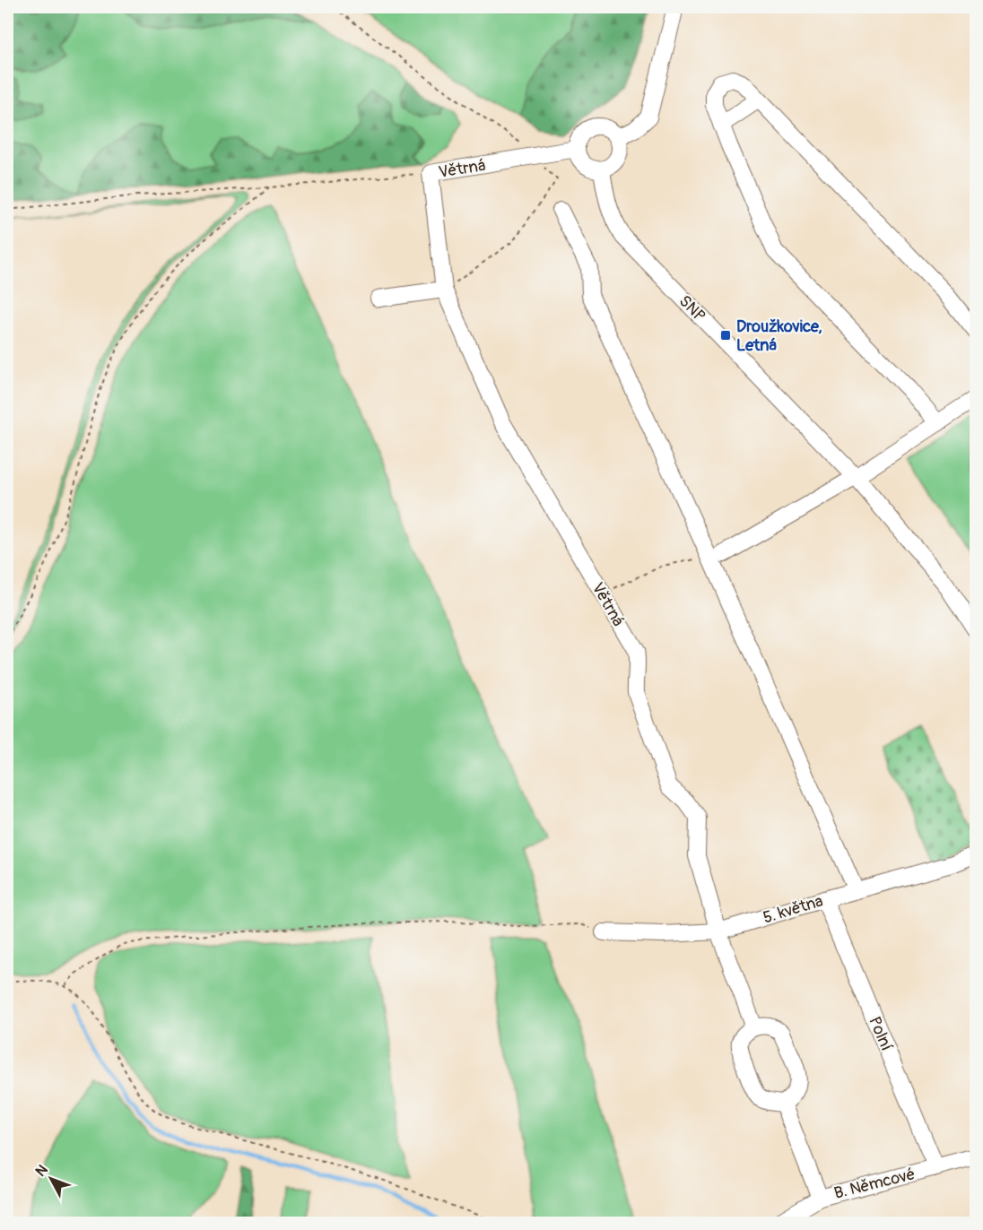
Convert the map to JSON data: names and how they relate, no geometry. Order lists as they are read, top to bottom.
{
  "streets": {
    "street": [
      "Větrná",
      "SNP",
      "5. května",
      "Polní",
      "B. Němcové"
    ]
  },
  "crossings": [
    ["Větrná", "SNP"],
    ["Větrná", "5. května"],
    ["5. května", "Polní"],
    ["Polní", "B. Němcové"]
  ],
  "places": {
    "transit": ["Droužkovice, Letná"]
  },
  "north": "top left"
}
